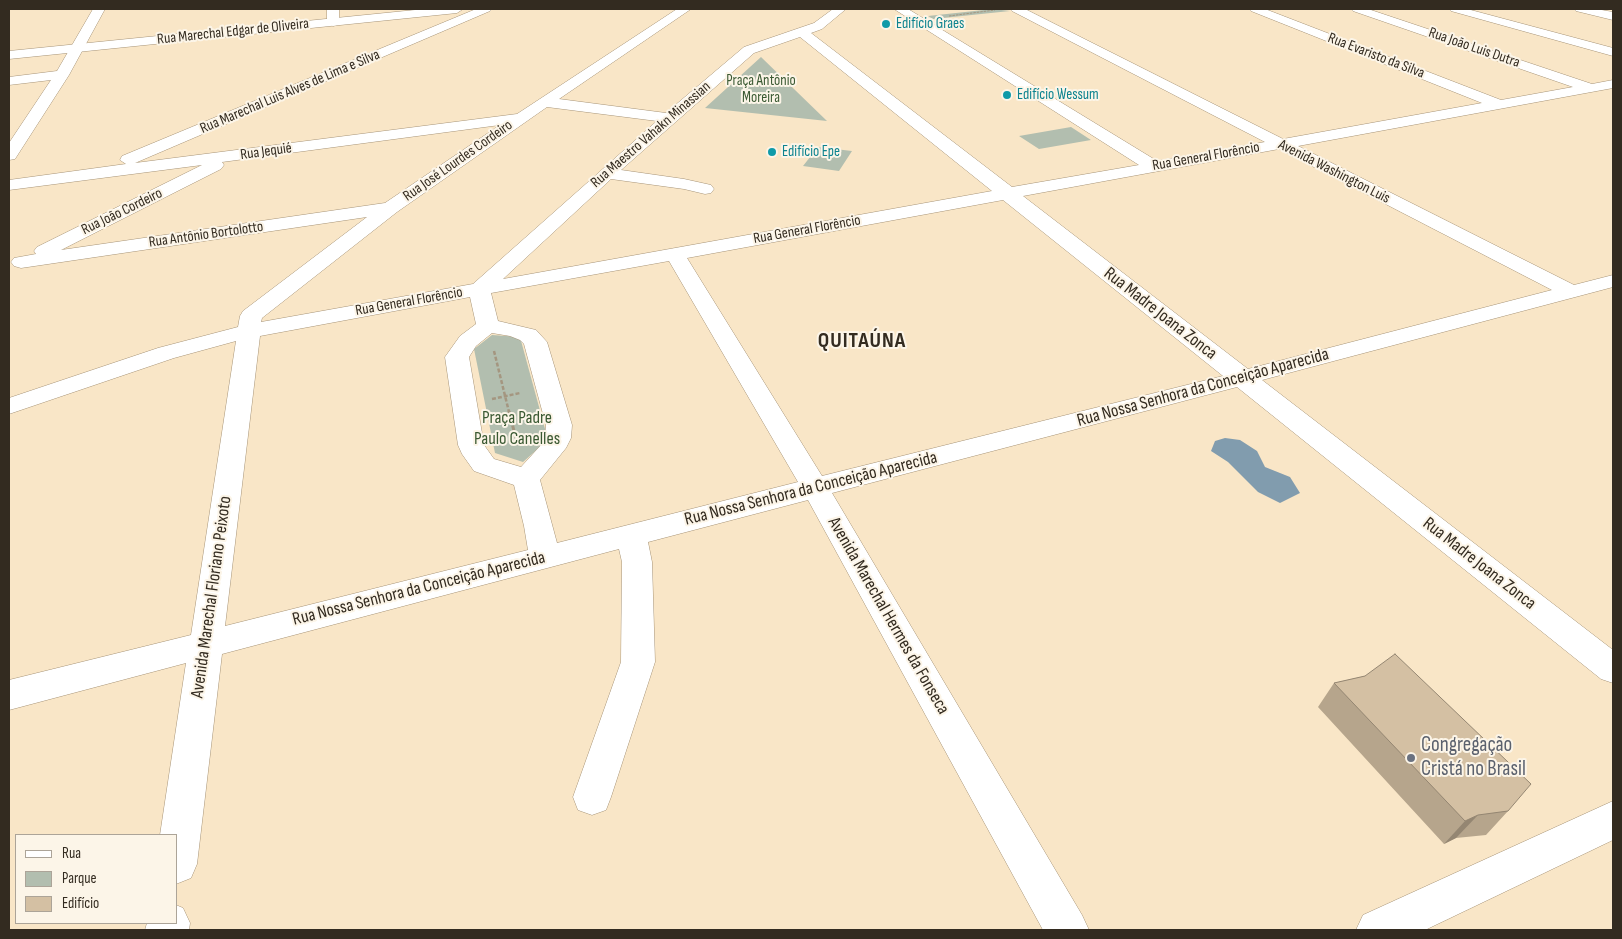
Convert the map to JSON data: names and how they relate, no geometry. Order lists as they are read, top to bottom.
{
  "streets": {
    "street": [
      "Rua Marechal Edgar de Oliveira",
      "Rua João Luis Dutra",
      "Rua Evaristo da Silva",
      "Rua Marechal Luis Alves de Lima e Silva",
      "Rua Maestro Vahakn Minassian",
      "Rua Jequié",
      "Rua General Florêncio",
      "Rua José Lourdes Cordeiro",
      "Avenida Washington Luis",
      "Rua João Cordeiro",
      "Rua Antônio Bortolotto",
      "Rua Madre Joana Zonca",
      "Rua Nossa Senhora da Conceição Aparecida",
      "Avenida Marechal Floriano Peixoto",
      "Avenida Marechal Hermes da Fonseca"
    ]
  },
  "crossings": [
    ["Rua João Luis Dutra", "Rua General Florêncio"],
    ["Rua Evaristo da Silva", "Rua General Florêncio"],
    ["Rua Marechal Luis Alves de Lima e Silva", "Rua Jequié"],
    ["Rua Maestro Vahakn Minassian", "Rua General Florêncio"],
    ["Rua Maestro Vahakn Minassian", "Rua Madre Joana Zonca"],
    ["Rua Jequié", "Rua José Lourdes Cordeiro"],
    ["Rua Jequié", "Rua João Cordeiro"],
    ["Rua General Florêncio", "Rua José Lourdes Cordeiro"],
    ["Rua General Florêncio", "Avenida Washington Luis"],
    ["Rua General Florêncio", "Rua Madre Joana Zonca"],
    ["Rua General Florêncio", "Avenida Marechal Floriano Peixoto"],
    ["Rua General Florêncio", "Avenida Marechal Hermes da Fonseca"],
    ["Rua José Lourdes Cordeiro", "Rua Antônio Bortolotto"],
    ["Rua José Lourdes Cordeiro", "Avenida Marechal Floriano Peixoto"],
    ["Avenida Washington Luis", "Rua Nossa Senhora da Conceição Aparecida"],
    ["Rua João Cordeiro", "Rua Antônio Bortolotto"],
    ["Rua Madre Joana Zonca", "Rua Nossa Senhora da Conceição Aparecida"],
    ["Rua Nossa Senhora da Conceição Aparecida", "Avenida Marechal Floriano Peixoto"],
    ["Rua Nossa Senhora da Conceição Aparecida", "Avenida Marechal Hermes da Fonseca"]
  ],
  "districts": ["QUITAÚNA"],
  "parks": ["Praça Antônio Moreira", "Praça Padre Paulo Canelles"],
  "places": [
    "Edifício Graes",
    "Edifício Wessum",
    "Edifício Epe",
    "Congregação Cristá no Brasil"
  ],
  "legend": ["Rua", "Parque", "Edifício"]
}
